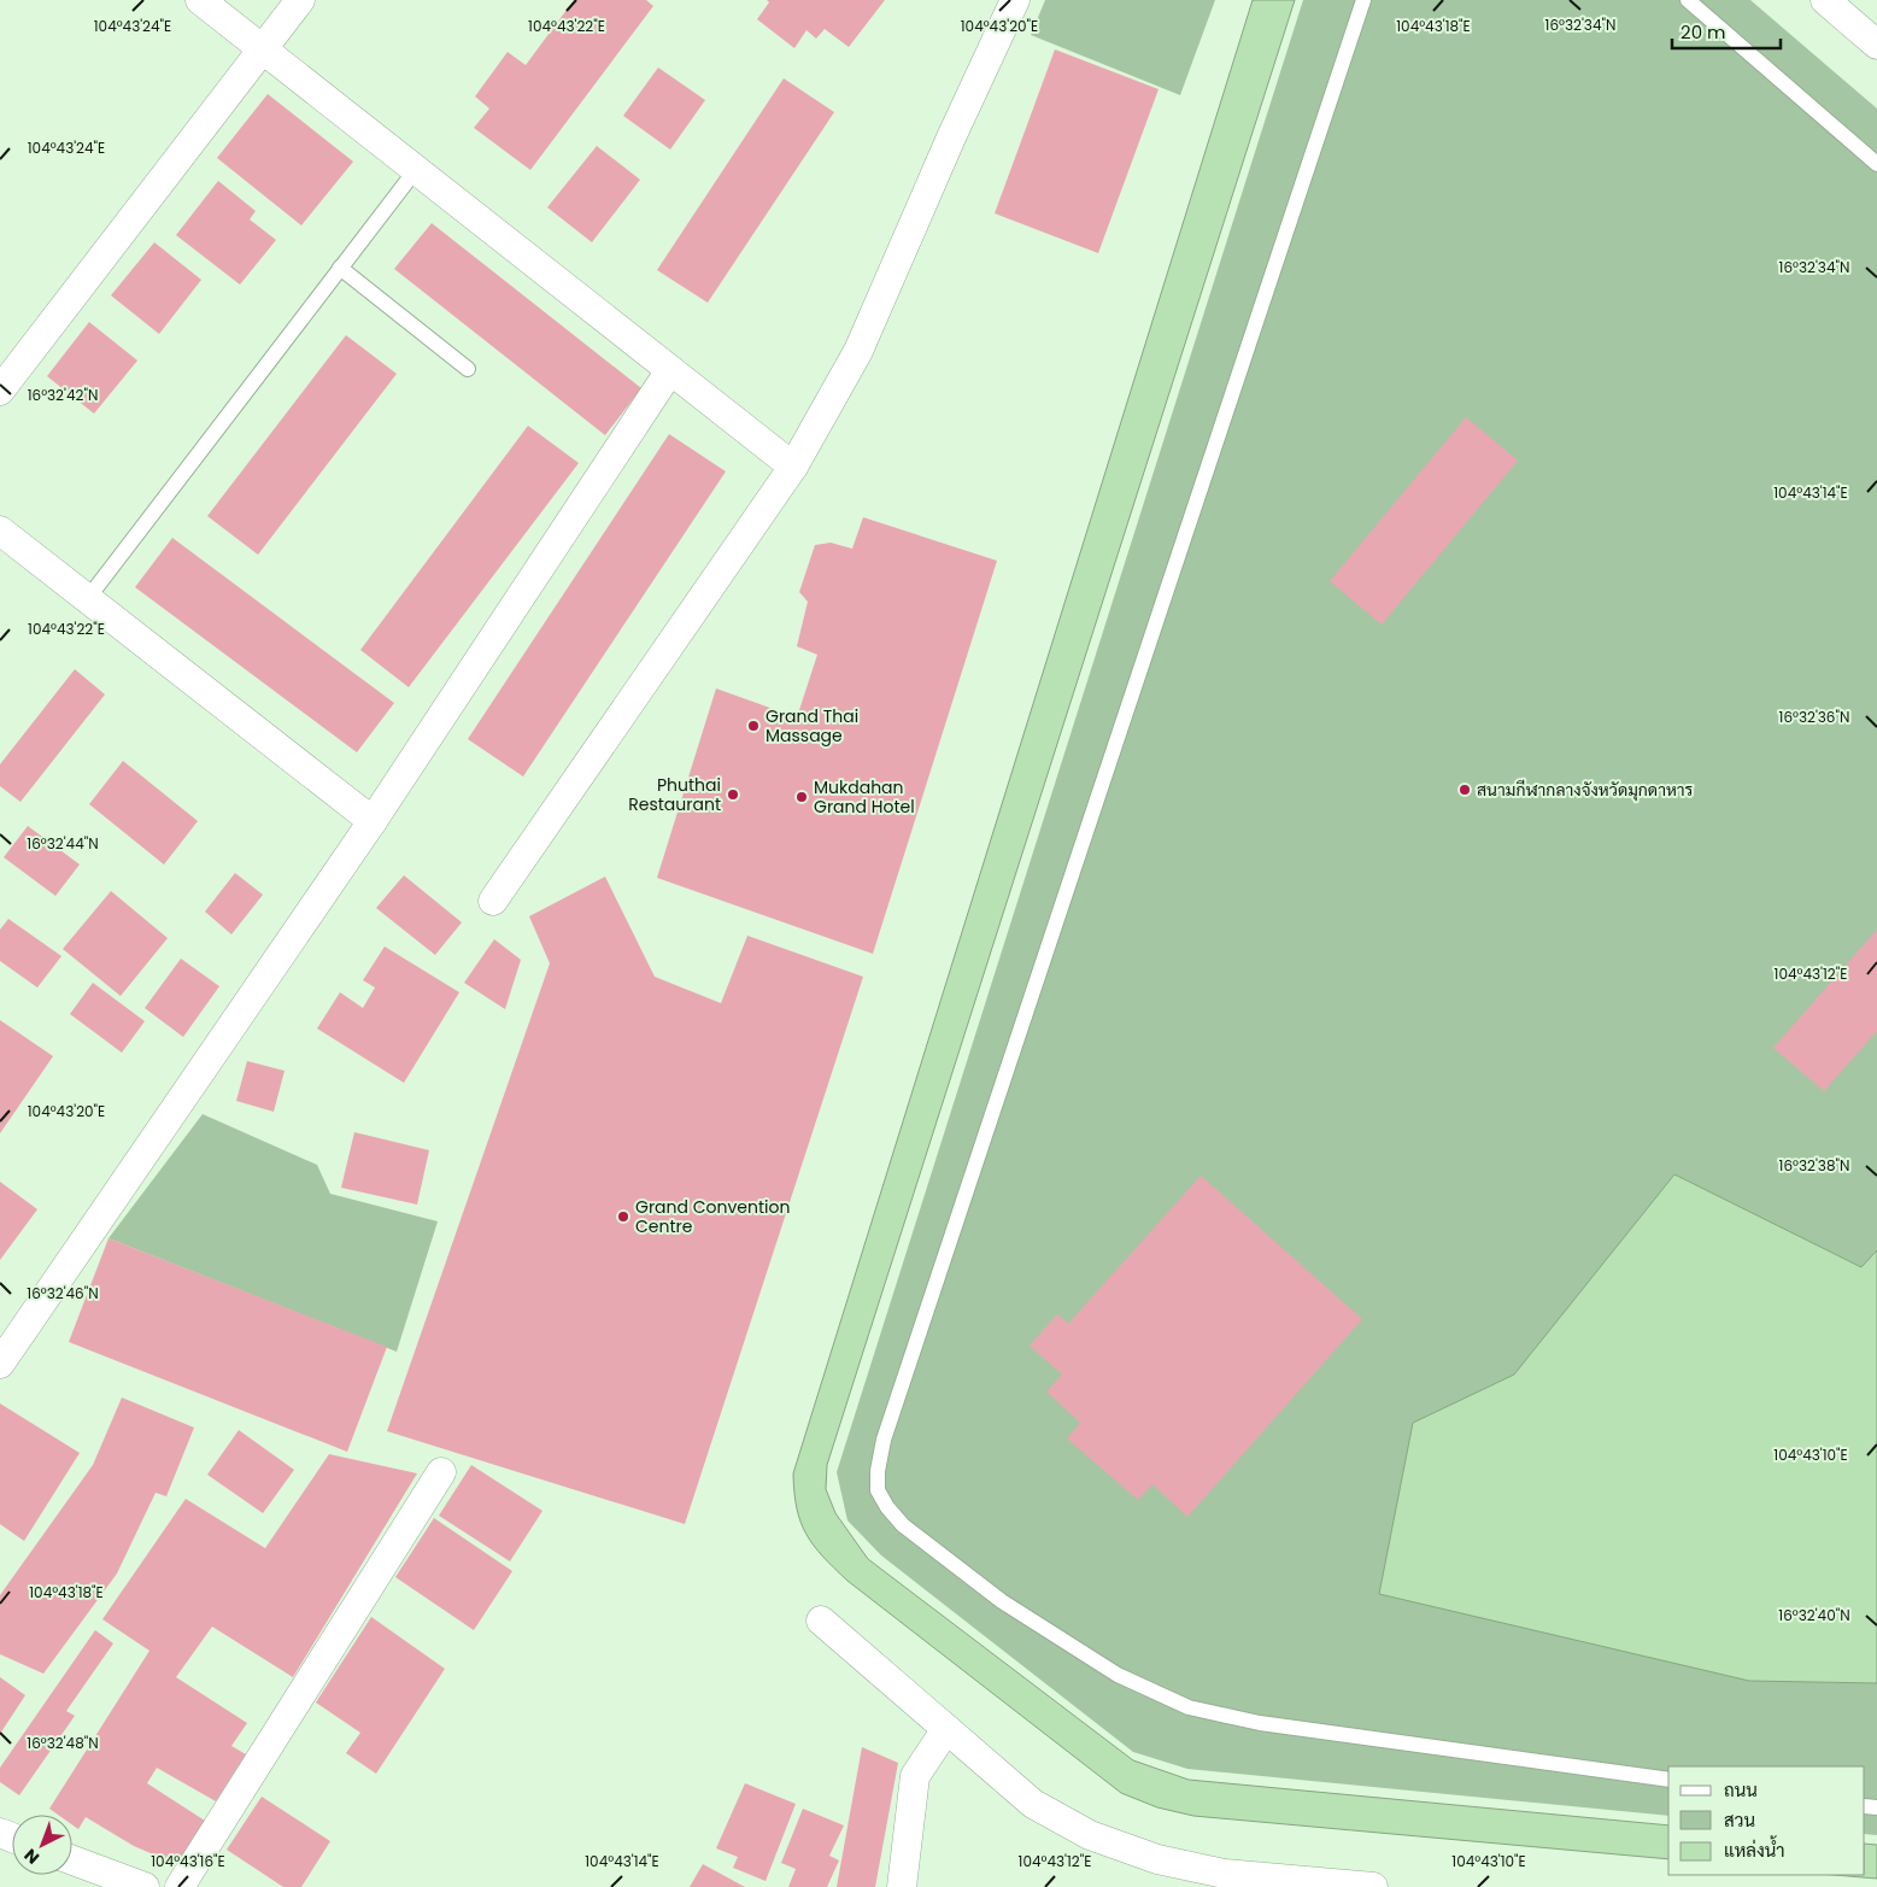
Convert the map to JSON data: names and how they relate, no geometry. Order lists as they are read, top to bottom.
{
  "places": [
    "Grand Thai Massage",
    "สนามกีฬากลางจังหวัดมุกดาหาร",
    "Phuthai Restaurant",
    "Mukdahan Grand Hotel",
    "Grand Convention Centre"
  ],
  "legend": ["ถนน", "สวน", "แหล่งน้ำ"],
  "scale_bar": "20 m",
  "north": "bottom left",
  "coordinates": [
    "16°32'34\"N",
    "104°43'24\"E",
    "104°43'20\"E",
    "104°43'18\"E",
    "104°43'22\"E",
    "16°32'42\"N",
    "104°43'14\"E",
    "16°32'36\"N",
    "16°32'44\"N",
    "104°43'12\"E",
    "16°32'38\"N",
    "16°32'46\"N",
    "104°43'10\"E",
    "16°32'40\"N",
    "16°32'48\"N",
    "104°43'16\"E"
  ]
}
